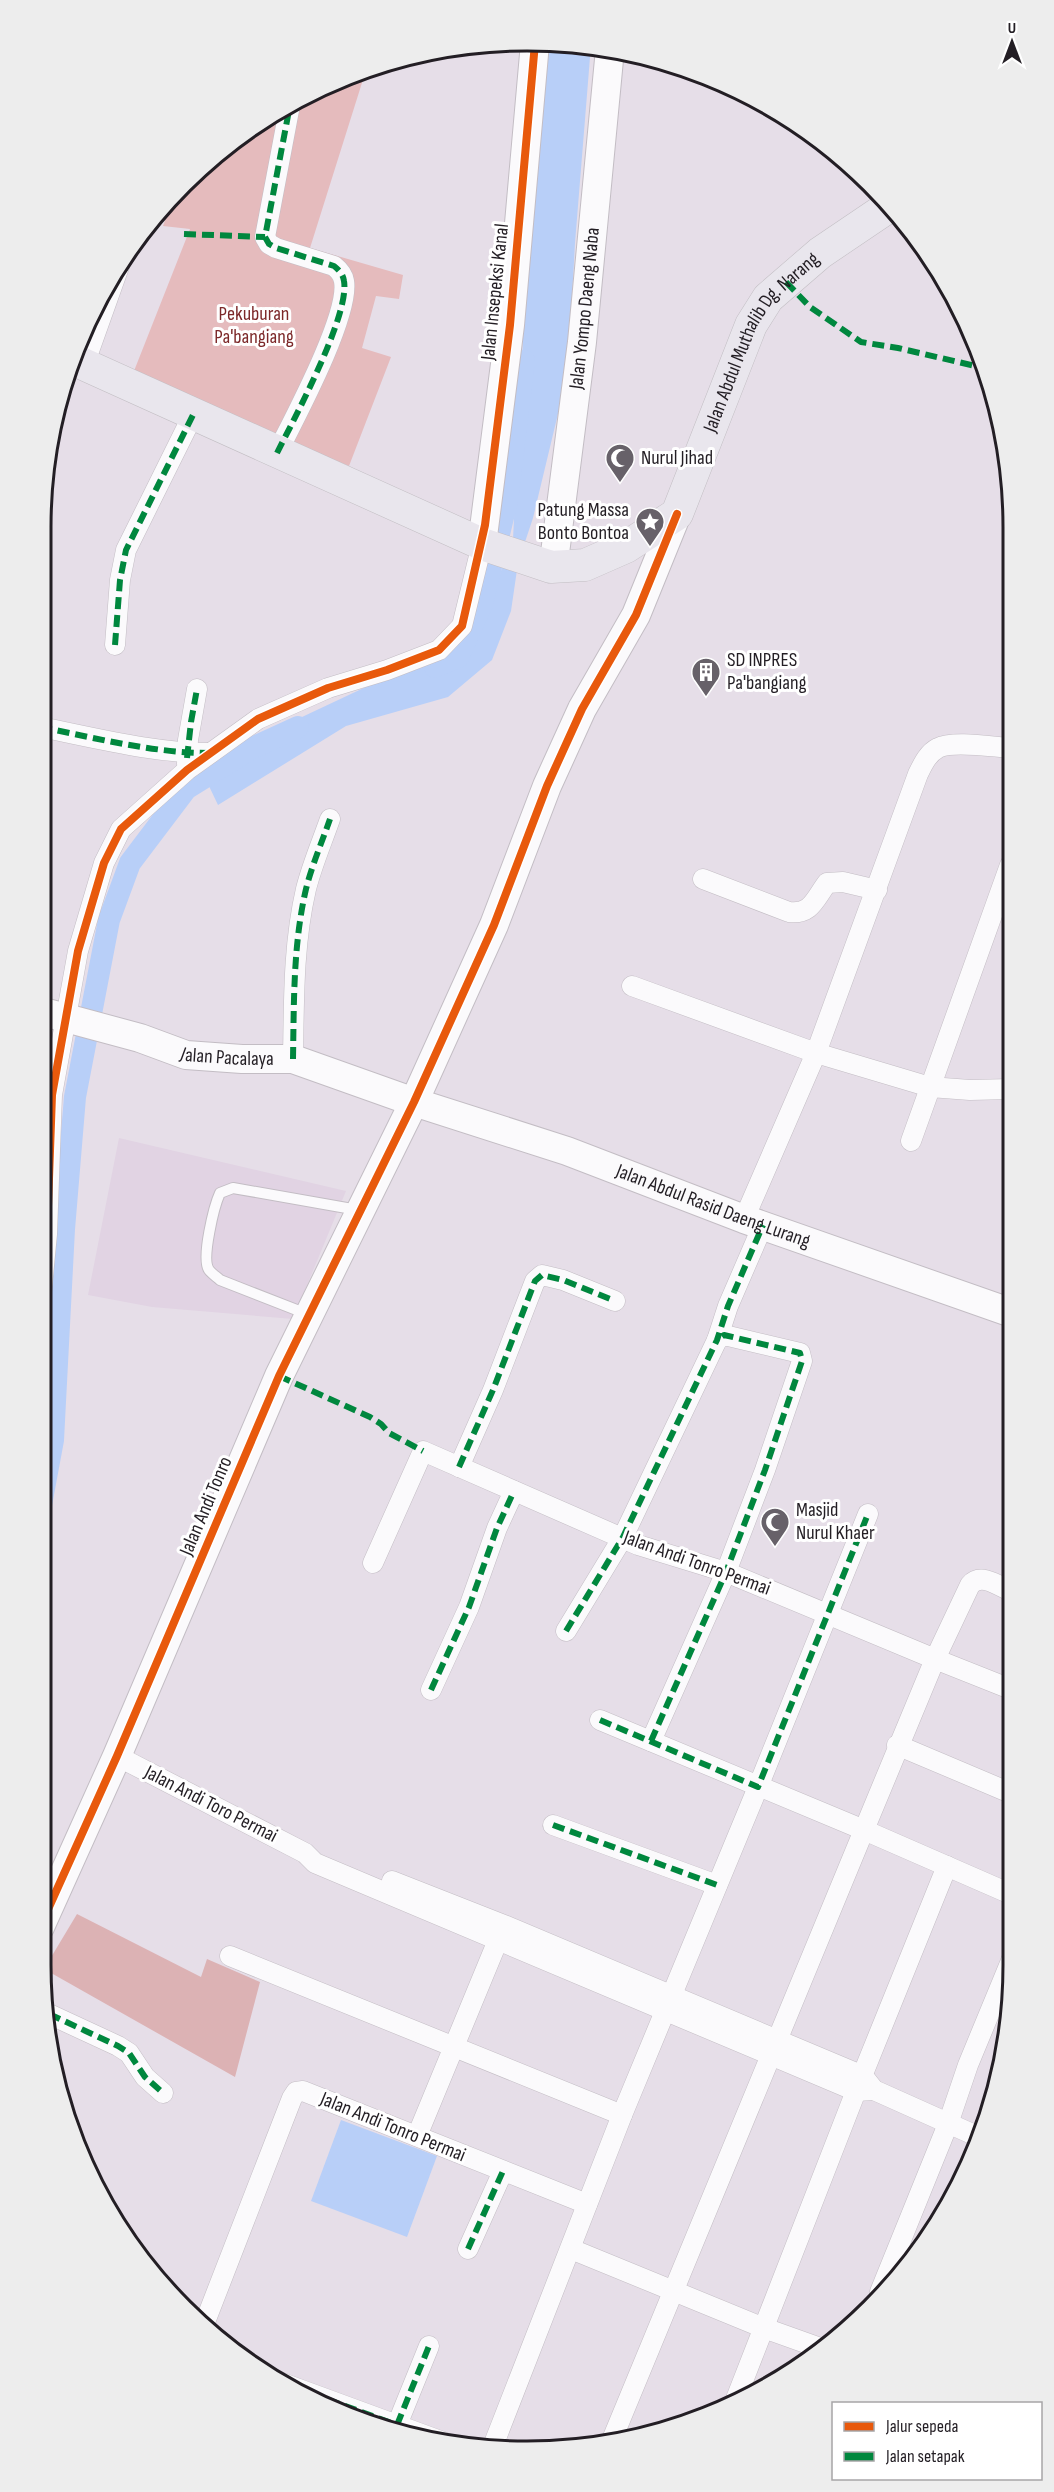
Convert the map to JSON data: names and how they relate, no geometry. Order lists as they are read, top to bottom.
{
  "streets": {
    "main road": ["Jalan Abdul Muthalib Dg. Narang"],
    "street": [
      "Jalan Insepeksi Kanal",
      "Jalan Yompo Daeng Naba",
      "Jalan Pacalaya",
      "Jalan Abdul Rasid Daeng Lurang",
      "Jalan Andi Tonro",
      "Jalan Andi Tonro Permai",
      "Jalan Andi Toro Permai"
    ]
  },
  "crossings": [
    ["Jalan Abdul Muthalib Dg. Narang", "Jalan Andi Tonro"],
    ["Jalan Pacalaya", "Jalan Abdul Rasid Daeng Lurang"],
    ["Jalan Pacalaya", "Jalan Andi Tonro"],
    ["Jalan Abdul Rasid Daeng Lurang", "Jalan Andi Tonro"],
    ["Jalan Andi Tonro", "Jalan Andi Toro Permai"]
  ],
  "parks": ["Pekuburan Pa'bangiang"],
  "places": {
    "mosque": ["Nurul Jihad", "Masjid Nurul Khaer"],
    "place": ["Patung Massa Bonto Bontoa"],
    "building": ["SD INPRES Pa'bangiang"]
  },
  "legend": ["Jalur sepeda", "Jalan setapak"],
  "north": "top"
}
